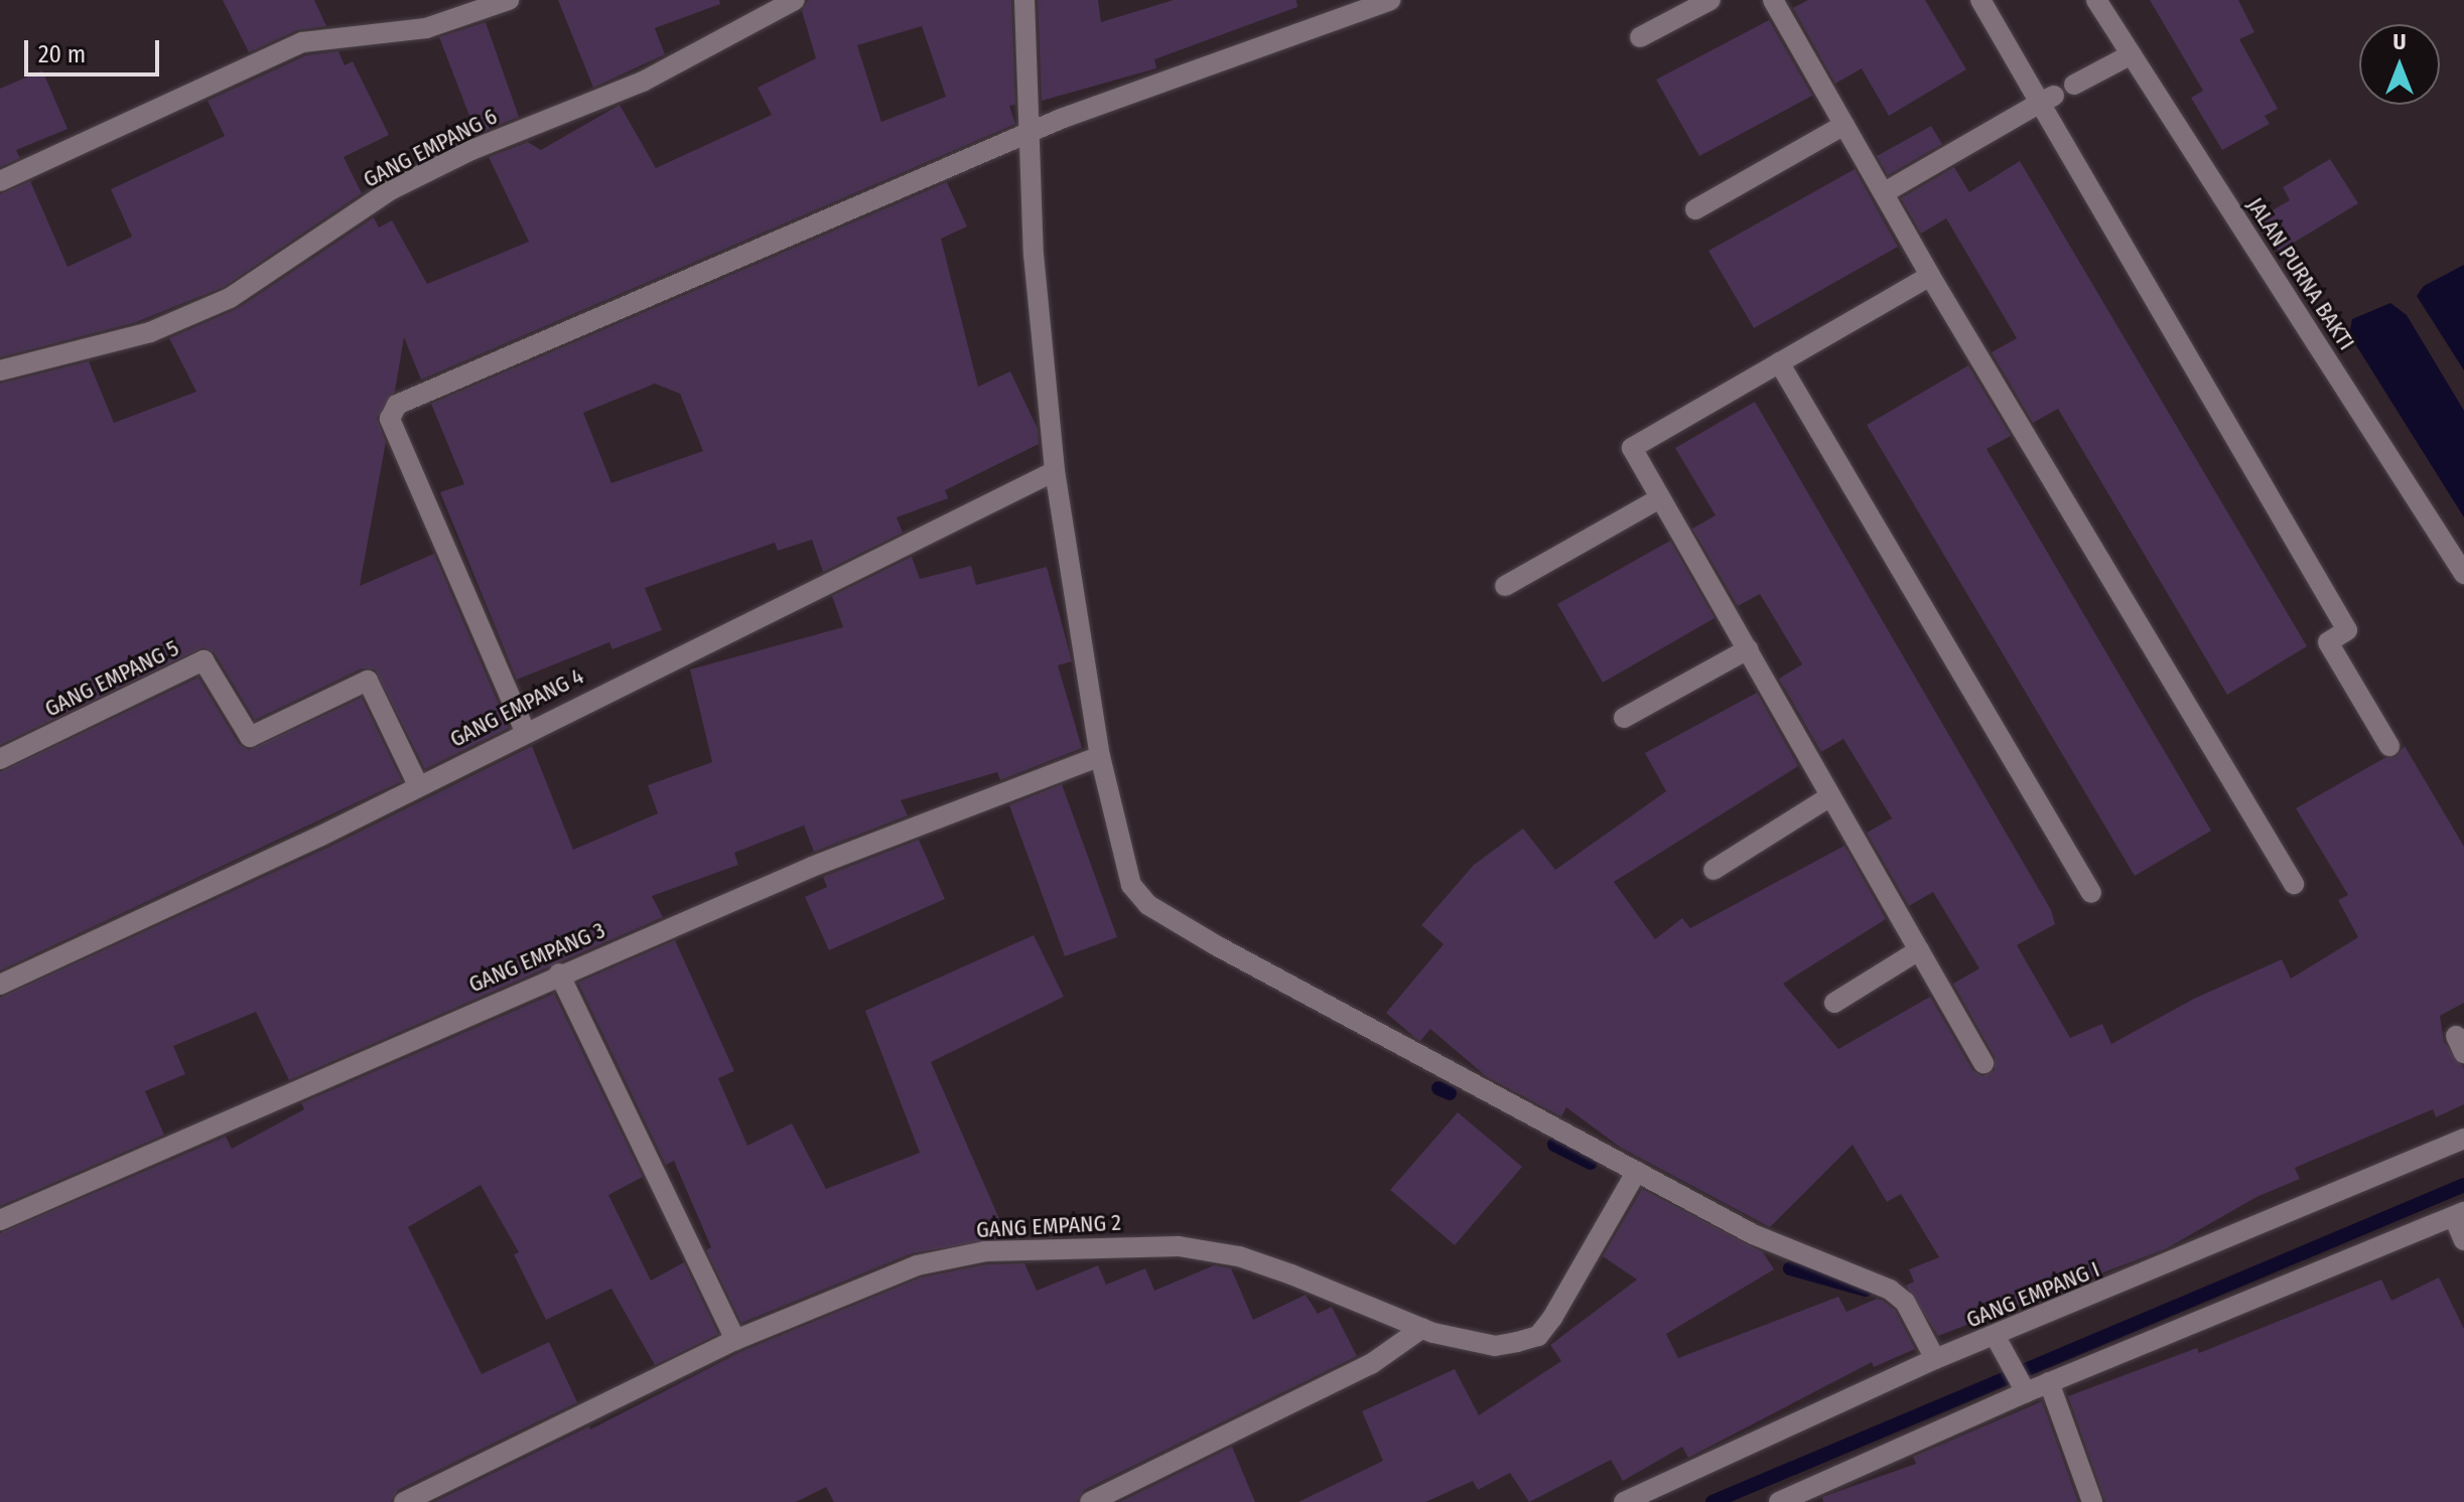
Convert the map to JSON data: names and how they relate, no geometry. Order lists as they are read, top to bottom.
{
  "streets": {
    "street": [
      "GANG EMPANG 6",
      "JALAN PURNA BAKTI",
      "GANG EMPANG 5",
      "GANG EMPANG 4",
      "GANG EMPANG 3",
      "GANG EMPANG 2",
      "GANG EMPANG I"
    ]
  },
  "crossings": [
    ["GANG EMPANG 5", "GANG EMPANG 4"]
  ],
  "scale_bar": "20 m",
  "north": "top"
}
